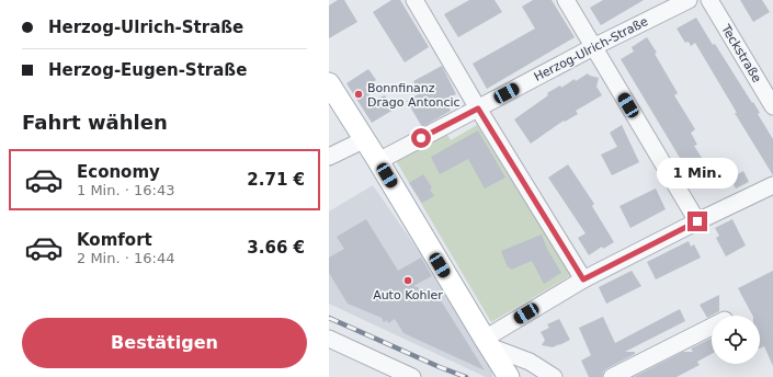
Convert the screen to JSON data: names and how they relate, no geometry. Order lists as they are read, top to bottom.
{
  "streets": {
    "street": ["Herzog-Ulrich-Straße", "Teckstraße"]
  },
  "places": ["Bonnfinanz Drago Antoncic", "Auto Kohler"],
  "page": {
    "banner": ["Herzog-Ulrich-Straße", "Herzog-Eugen-Straße"],
    "heading": "Fahrt wählen",
    "list": [
      {
        "name": "Economy",
        "note": "1 Min. · 16:43",
        "value": "2.71 €"
      },
      {
        "name": "Komfort",
        "note": "2 Min. · 16:44",
        "value": "3.66 €"
      }
    ],
    "bubble": "1 Min.",
    "buttons": "Bestätigen"
  }
}
